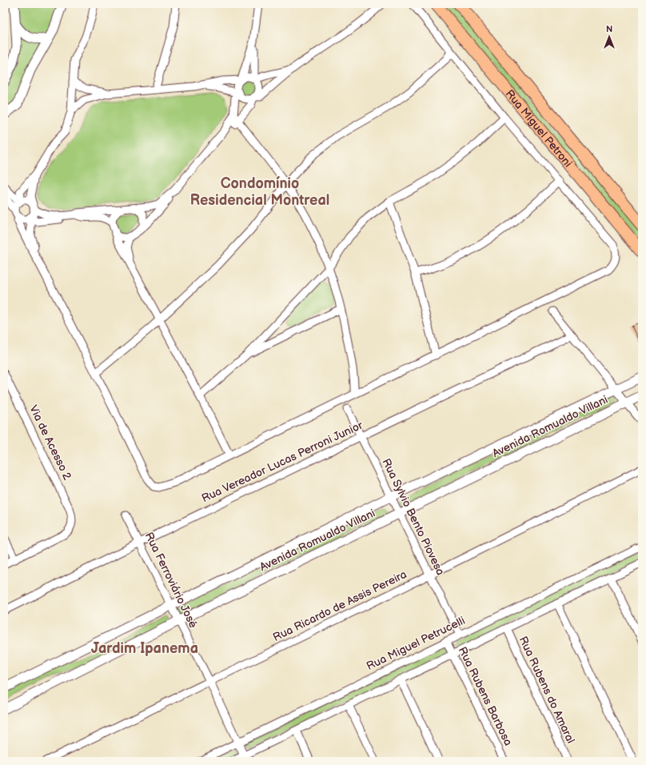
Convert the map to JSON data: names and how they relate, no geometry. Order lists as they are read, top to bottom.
{
  "streets": {
    "main road": ["Rua Miguel Petroni"],
    "street": [
      "Avenida Romualdo Villani",
      "Via de Acesso 2",
      "Rua Vereador Lucas Perroni Junior",
      "Rua Sylvio Bento Piovesa",
      "Rua Ferroviário José",
      "Rua Ricardo de Assis Pereira",
      "Rua Miguel Petrucelli",
      "Rua Rubens do Amaral",
      "Rua Rubens Barbosa"
    ]
  },
  "crossings": [
    ["Avenida Romualdo Villani", "Rua Sylvio Bento Piovesa"],
    ["Avenida Romualdo Villani", "Rua Ferroviário José"],
    ["Rua Vereador Lucas Perroni Junior", "Rua Sylvio Bento Piovesa"],
    ["Rua Vereador Lucas Perroni Junior", "Rua Ferroviário José"],
    ["Rua Sylvio Bento Piovesa", "Rua Ricardo de Assis Pereira"],
    ["Rua Sylvio Bento Piovesa", "Rua Miguel Petrucelli"],
    ["Rua Ferroviário José", "Rua Ricardo de Assis Pereira"],
    ["Rua Ferroviário José", "Rua Miguel Petrucelli"],
    ["Rua Miguel Petrucelli", "Rua Rubens Barbosa"]
  ],
  "districts": ["Condomínio Residencial Montreal", "Jardim Ipanema"],
  "north": "top"
}
